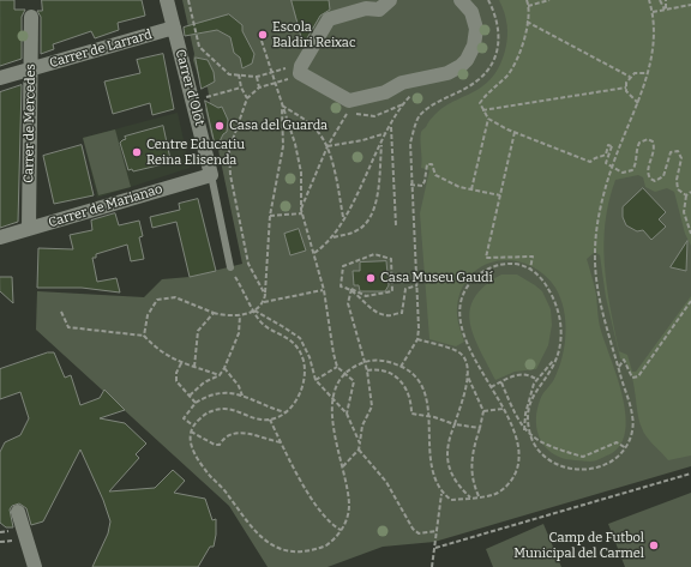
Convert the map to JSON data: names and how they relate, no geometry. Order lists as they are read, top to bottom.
{
  "streets": {
    "street": [
      "Carrer de Larrard",
      "Carrer d'Olot",
      "Carrer de Mercedes",
      "Carrer de Marianao"
    ]
  },
  "crossings": [
    ["Carrer de Larrard", "Carrer d'Olot"],
    ["Carrer de Larrard", "Carrer de Mercedes"],
    ["Carrer d'Olot", "Carrer de Marianao"],
    ["Carrer de Mercedes", "Carrer de Marianao"]
  ],
  "places": [
    "Escola Baldiri Reixac",
    "Casa del Guarda",
    "Centre Educatiu Reina Elisenda",
    "Casa Museu Gaudí",
    "Camp de Futbol Municipal del Carmel"
  ]
}
